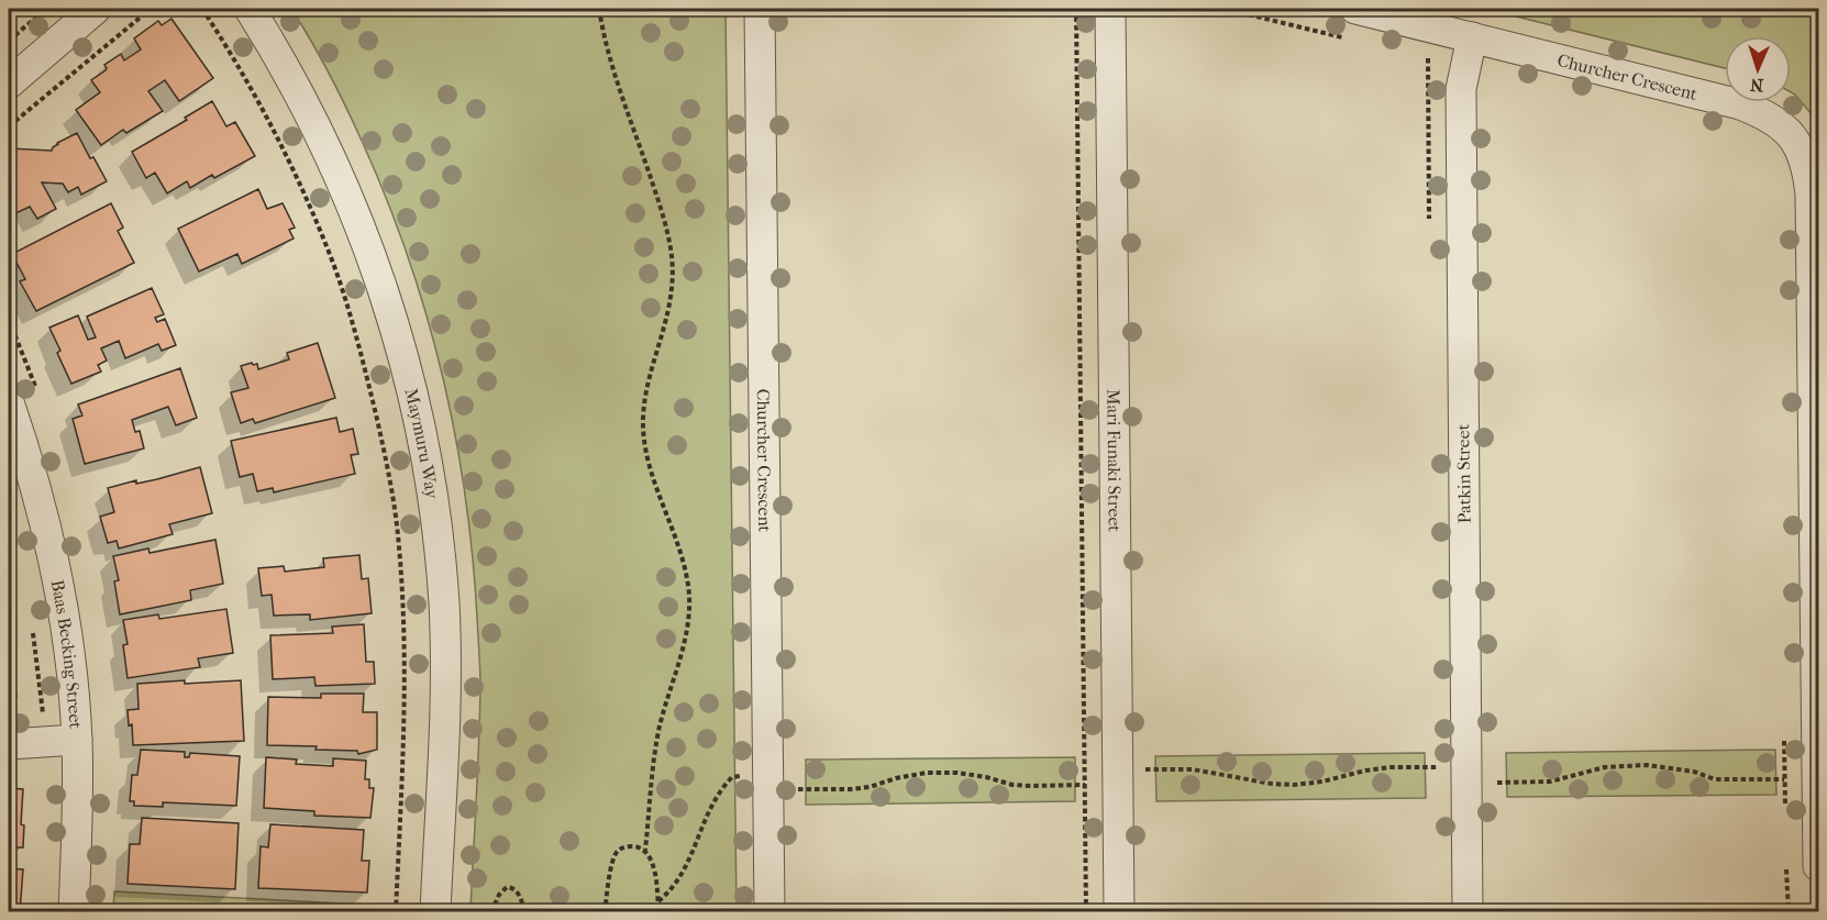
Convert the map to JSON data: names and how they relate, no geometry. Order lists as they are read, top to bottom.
{
  "streets": {
    "street": [
      "Churcher Crescent",
      "Maymuru Way",
      "Mari Funaki Street",
      "Patkin Street",
      "Baas Becking Street"
    ]
  },
  "crossings": [
    ["Churcher Crescent", "Patkin Street"]
  ],
  "north": "bottom"
}
